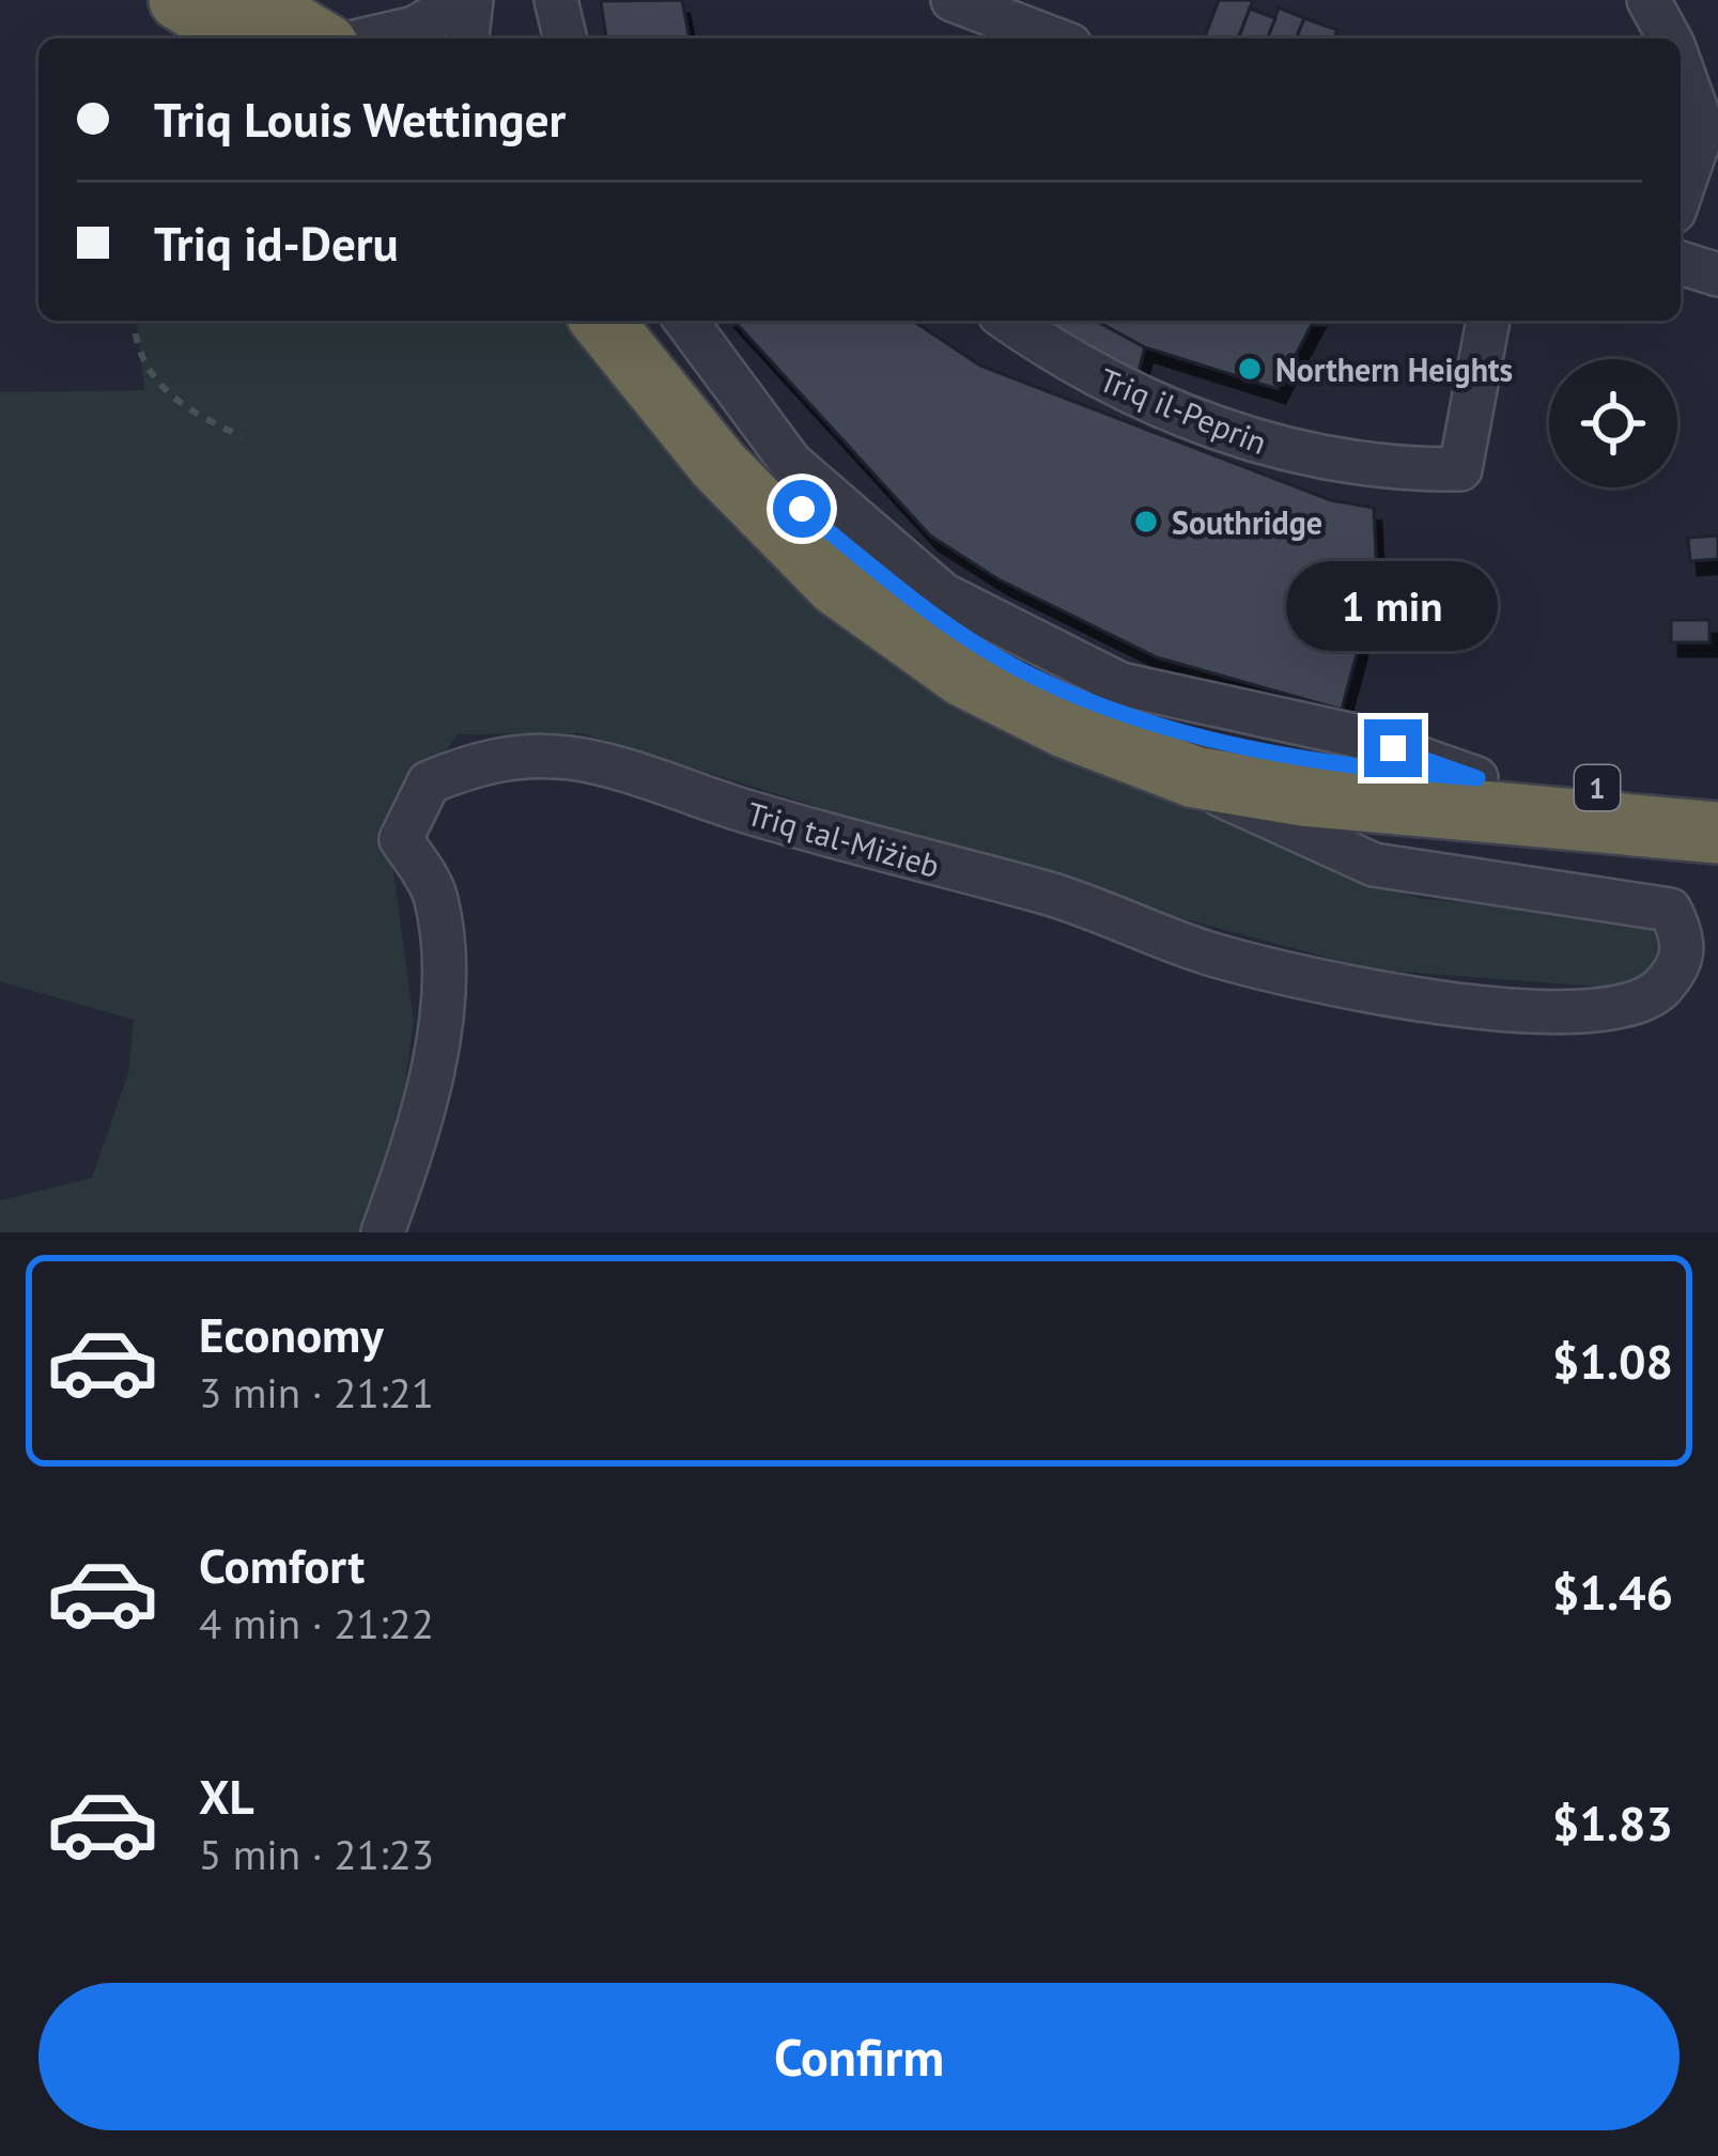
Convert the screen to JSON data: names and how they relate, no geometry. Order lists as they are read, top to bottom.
{
  "streets": {
    "highway": ["1"],
    "street": ["Triq il-Peprin", "Triq tal-Miżieb"]
  },
  "crossings": [
    ["1", "Triq tal-Miżieb"]
  ],
  "places": ["Northern Heights", "Southridge"],
  "page": {
    "banner": ["Triq Louis Wettinger", "Triq id-Deru"],
    "bubble": "1 min",
    "list": [
      {
        "name": "Economy",
        "note": "3 min · 21:21",
        "value": "$1.08"
      },
      {
        "name": "Comfort",
        "note": "4 min · 21:22",
        "value": "$1.46"
      },
      {
        "name": "XL",
        "note": "5 min · 21:23",
        "value": "$1.83"
      }
    ],
    "buttons": "Confirm"
  }
}
